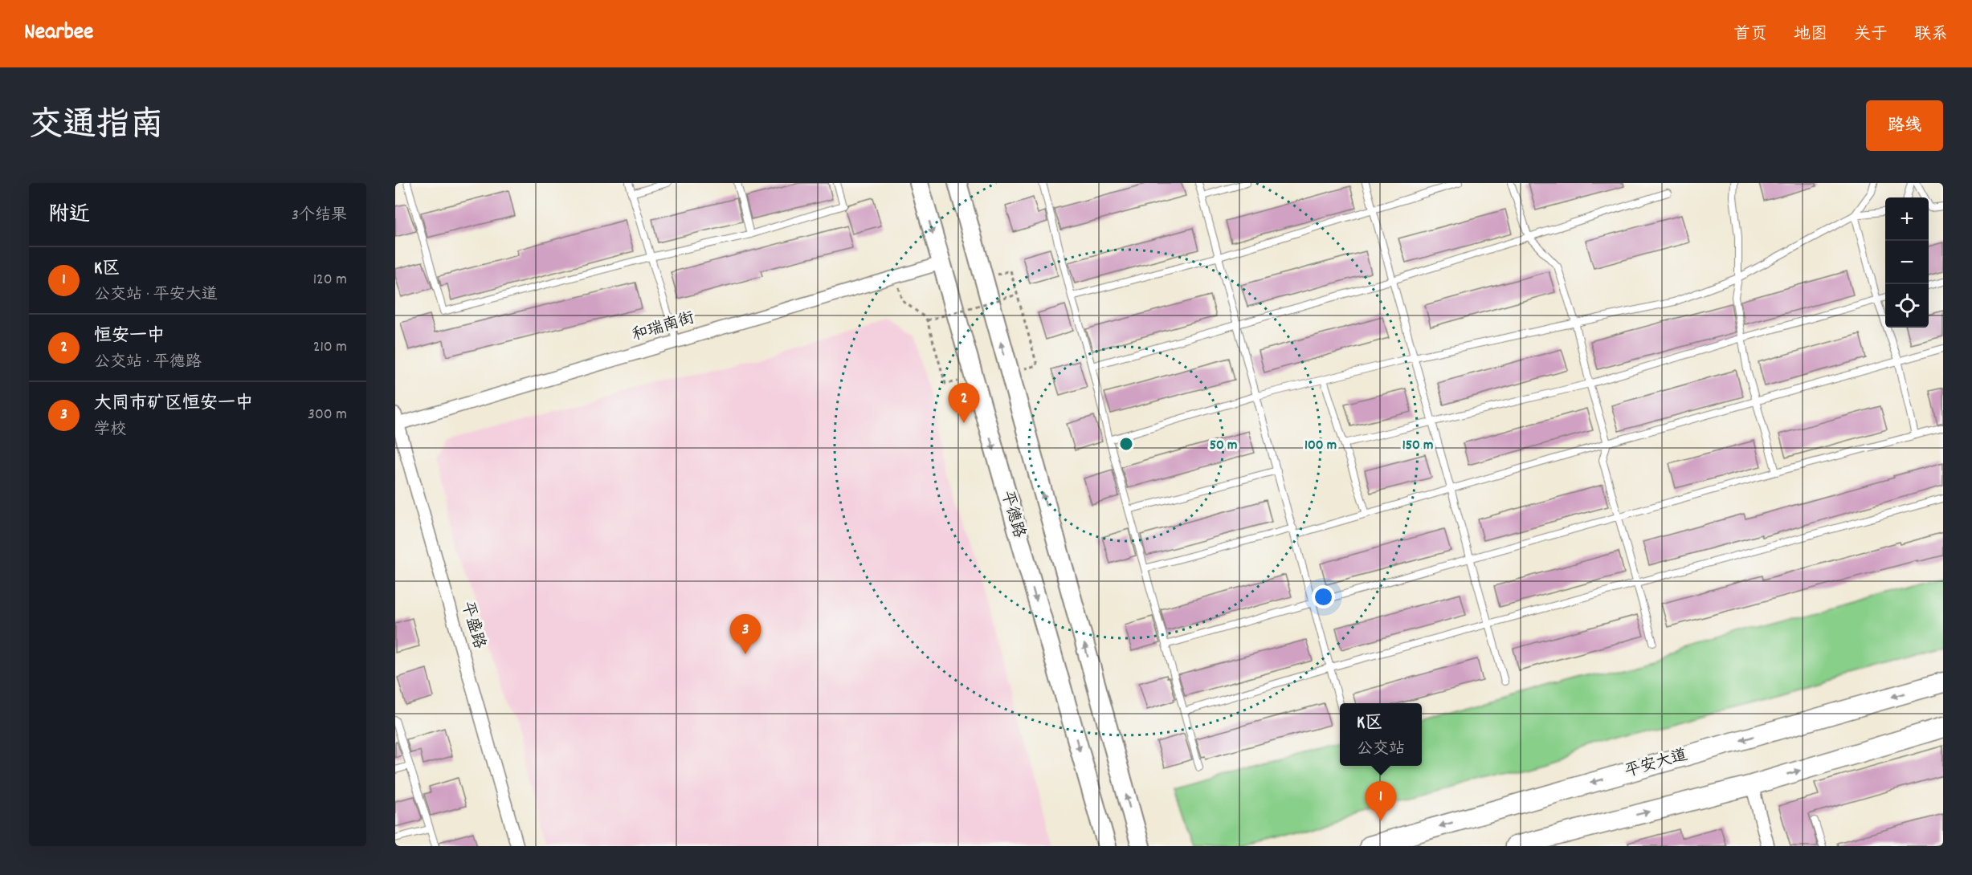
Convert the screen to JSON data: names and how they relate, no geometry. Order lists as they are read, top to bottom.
{
  "streets": {
    "main road": ["平德路", "平安大道"],
    "street": ["和瑞南街", "平盛路"]
  },
  "crossings": [
    ["和瑞南街", "平德路"],
    ["和瑞南街", "平盛路"]
  ],
  "page": {
    "header": "Nearbee",
    "nav": [
      "首页",
      "地图",
      "关于",
      "联系"
    ],
    "title": "交通指南",
    "buttons": "路线",
    "heading": ["附近", "3个结果"],
    "map_buttons": ["+", "−"],
    "list": [
      {
        "mark": "1",
        "name": "K区",
        "note": "公交站 · 平安大道",
        "value": "120 m"
      },
      {
        "mark": "2",
        "name": "恒安一中",
        "note": "公交站 · 平德路",
        "value": "210 m"
      },
      {
        "mark": "3",
        "name": "大同市矿区恒安一中",
        "note": "学校",
        "value": "300 m"
      }
    ],
    "pins": ["2", "3", "1"],
    "popup": ["K区", "公交站"]
  },
  "rings": ["50 m", "100 m", "150 m"]
}
